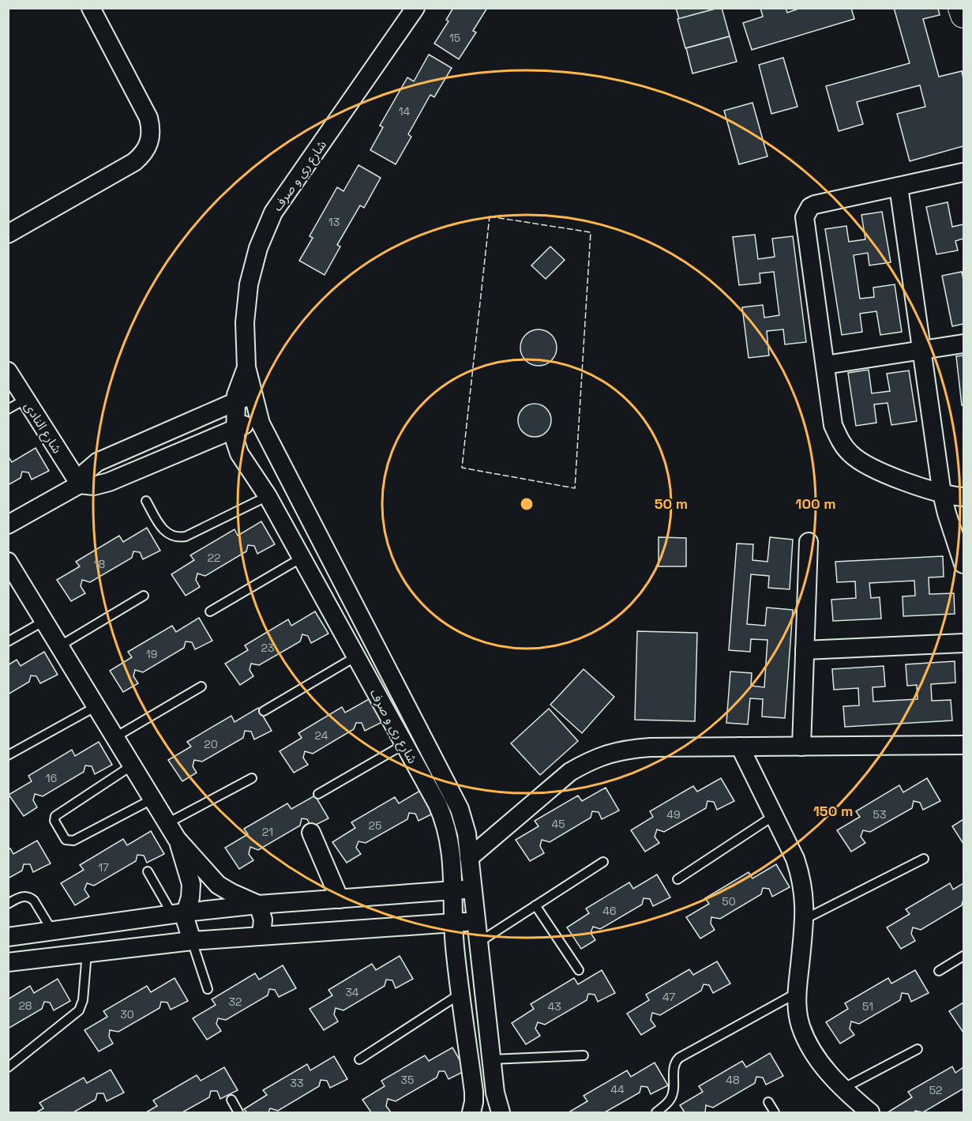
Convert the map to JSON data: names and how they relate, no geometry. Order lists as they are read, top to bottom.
{
  "streets": {
    "street": ["شارع ري و صرف", "شارع النادى"]
  },
  "house_numbers": [
    "15",
    "14",
    "13",
    "22",
    "18",
    "23",
    "19",
    "24",
    "20",
    "16",
    "49",
    "53",
    "45",
    "25",
    "21",
    "17",
    "50",
    "46",
    "34",
    "47",
    "32",
    "28",
    "43",
    "51",
    "30",
    "35",
    "48",
    "33",
    "44",
    "52"
  ],
  "rings": ["50 m", "100 m", "150 m"]
}
